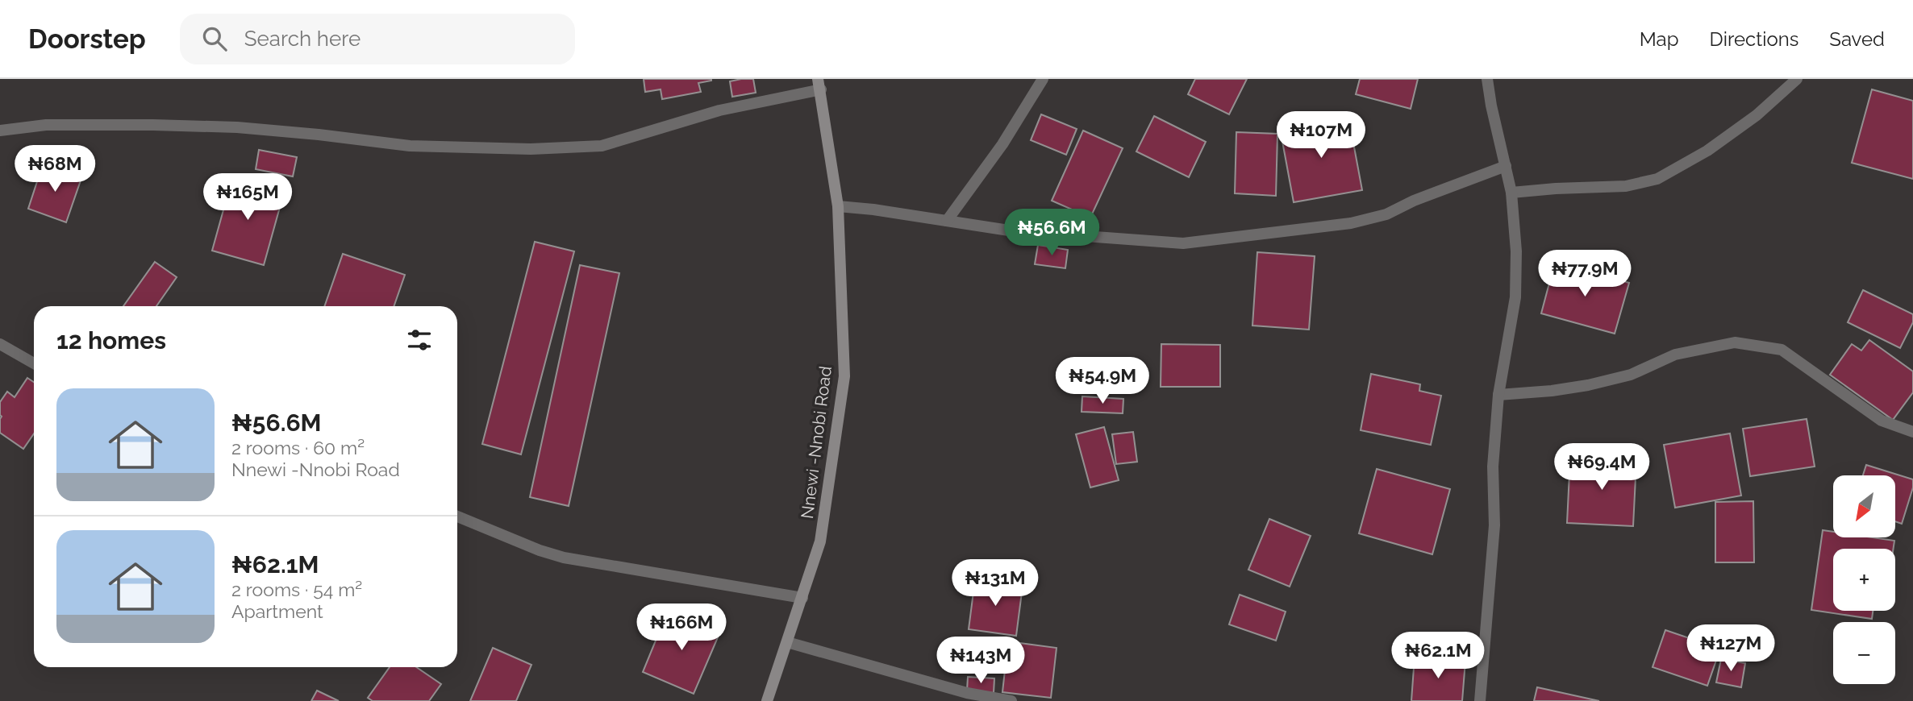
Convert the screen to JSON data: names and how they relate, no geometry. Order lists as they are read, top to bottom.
{
  "streets": {
    "main road": ["Nnewi -Nnobi Road"]
  },
  "north": "bottom left",
  "page": {
    "header": "Doorstep",
    "search": "Search here",
    "nav": ["Map", "Directions", "Saved"],
    "price": [
      "₦107M",
      "₦68M",
      "₦165M",
      "₦56.6M",
      "₦77.9M",
      "₦54.9M",
      "₦69.4M",
      "₦131M",
      "₦166M",
      "₦127M",
      "₦62.1M",
      "₦143M"
    ],
    "heading": "12 homes",
    "list": [
      {
        "name": "₦56.6M",
        "note": "2 rooms · 60 m² · Nnewi -Nnobi Road"
      },
      {
        "name": "₦62.1M",
        "note": "2 rooms · 54 m² · Apartment"
      }
    ],
    "map_buttons": ["+", "−"]
  }
}
